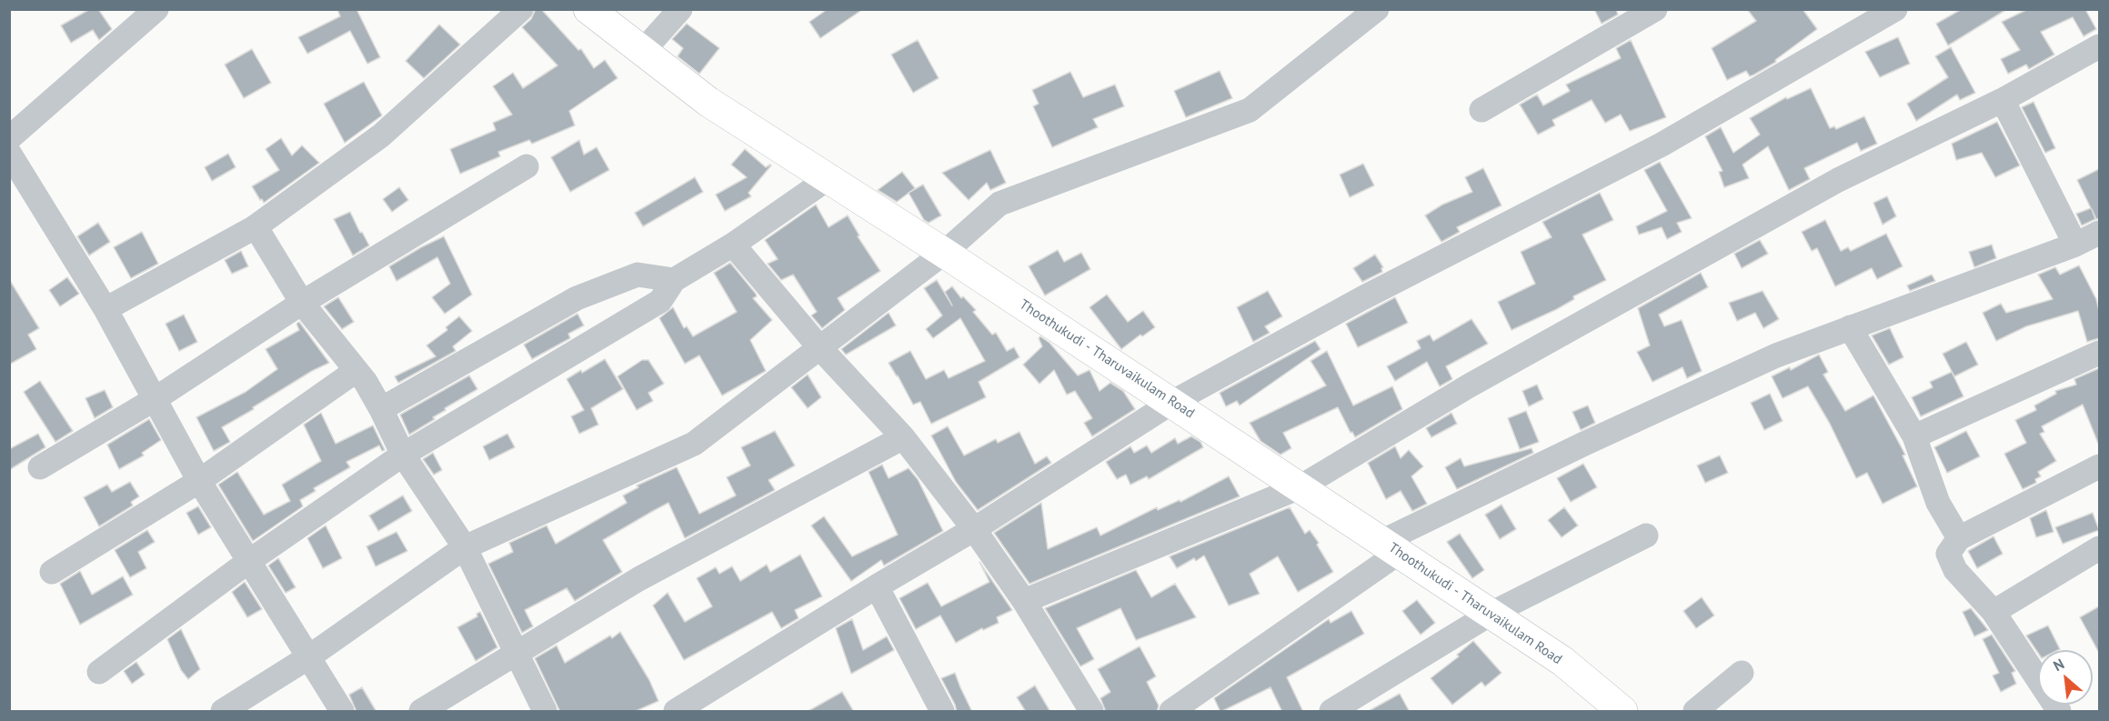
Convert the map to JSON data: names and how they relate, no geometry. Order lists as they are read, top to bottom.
{
  "streets": {
    "main road": ["Thoothukudi - Tharuvaikulam Road"]
  },
  "north": "top left"
}
